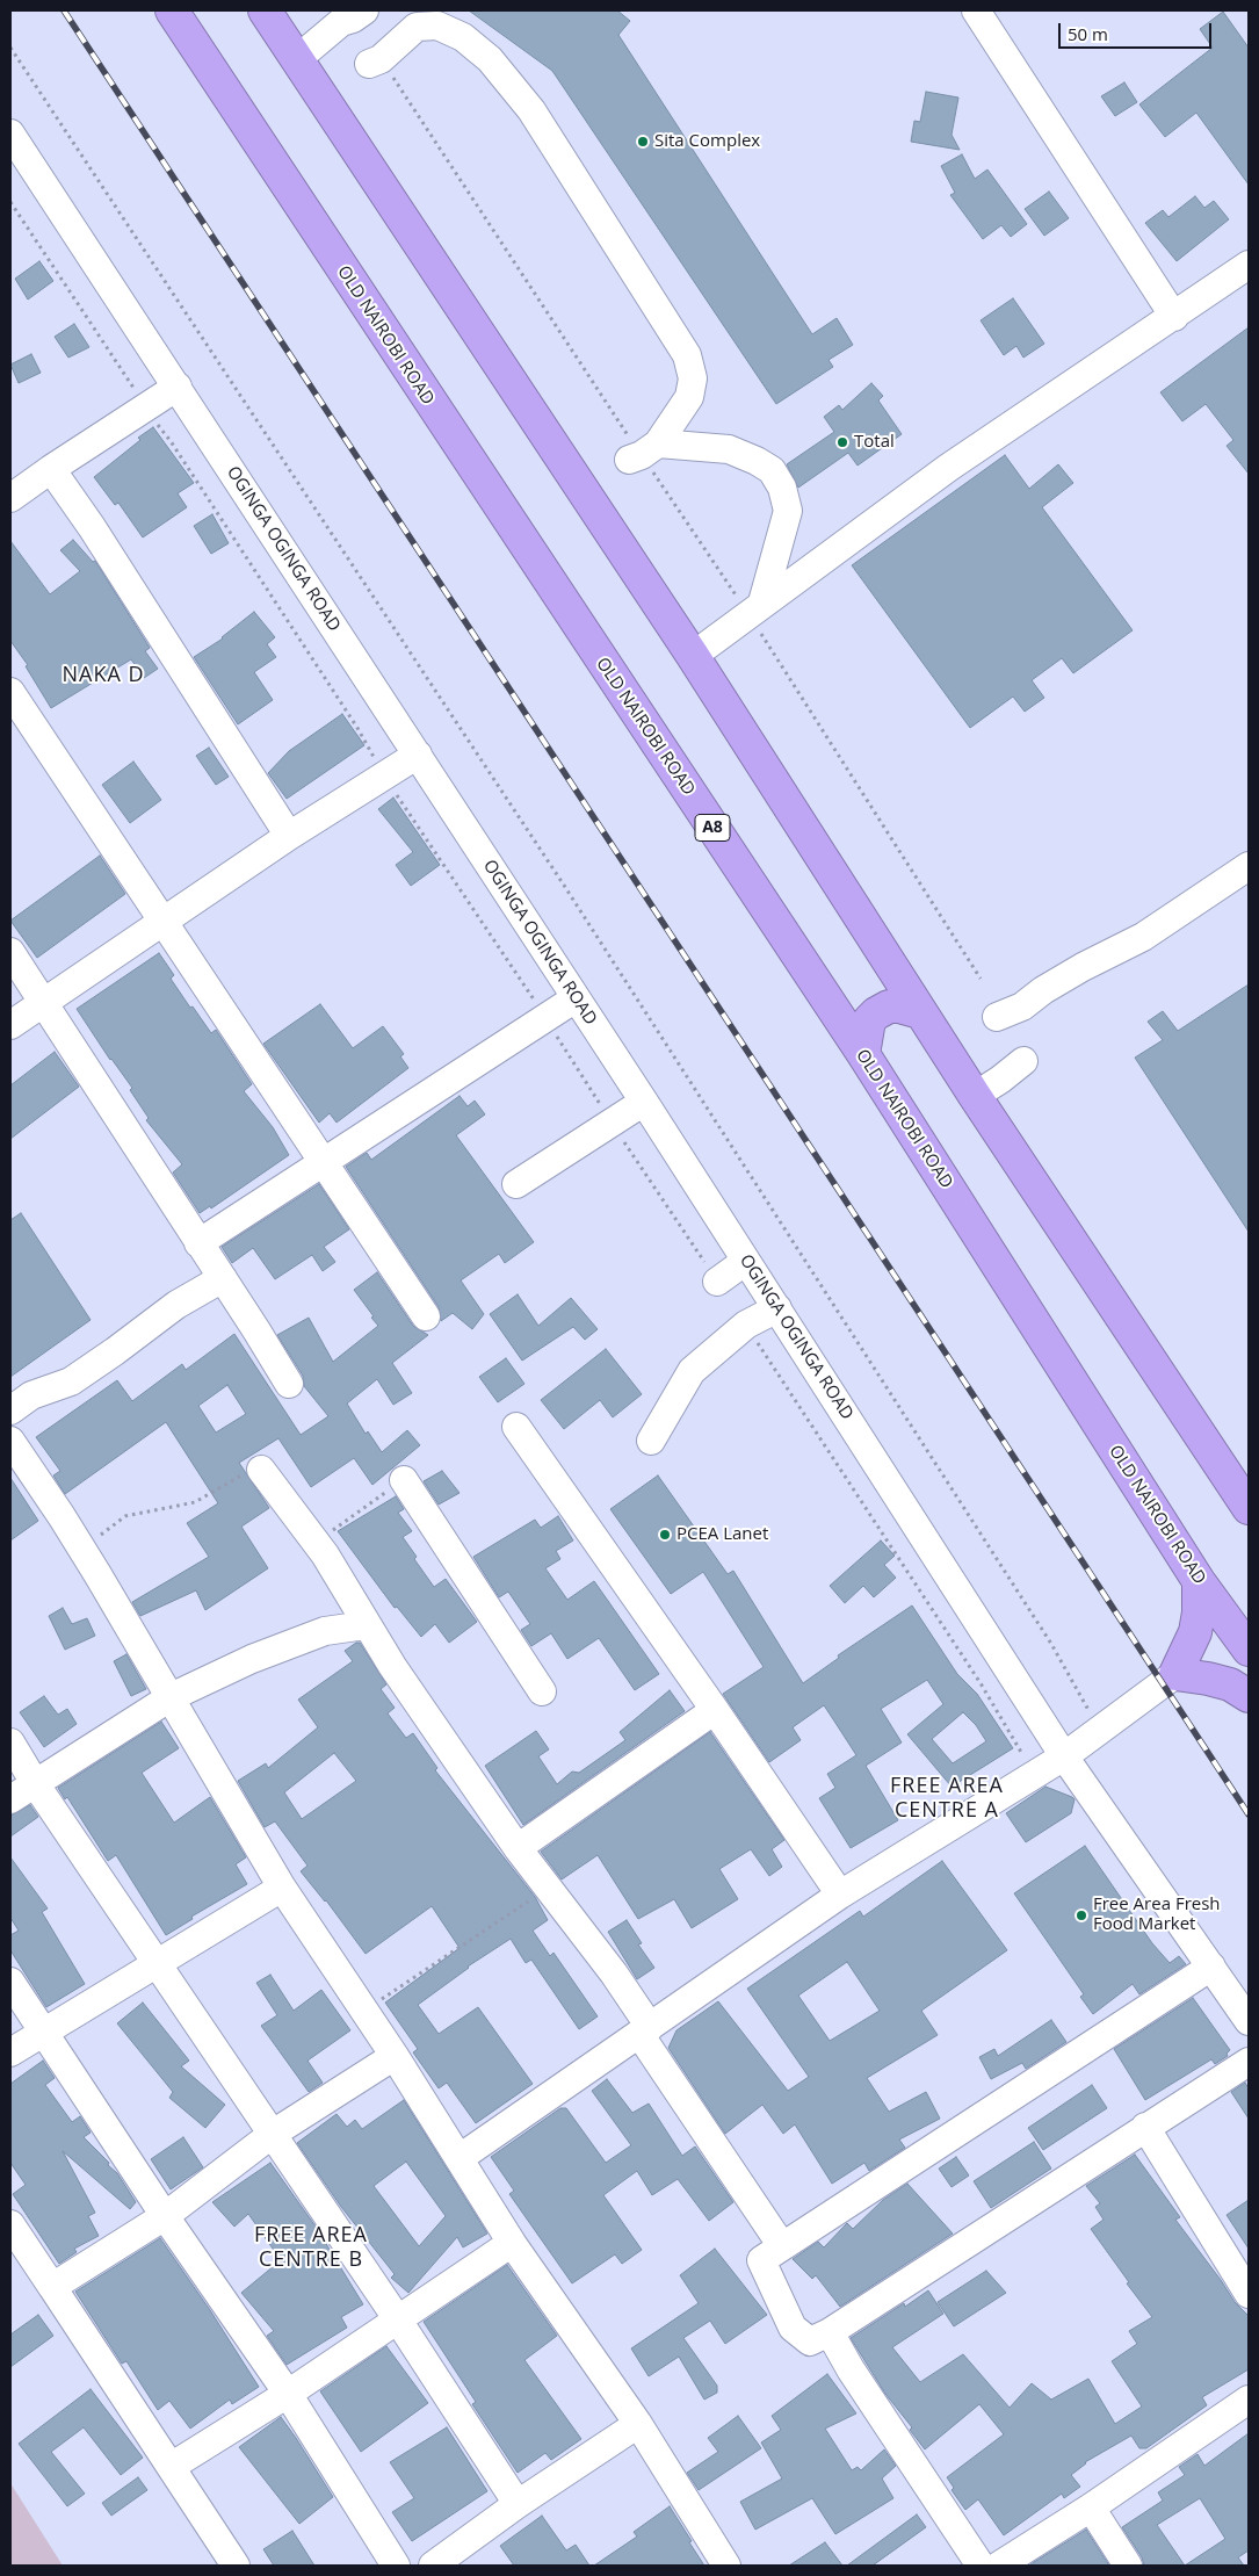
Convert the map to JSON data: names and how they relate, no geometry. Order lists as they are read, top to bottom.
{
  "streets": {
    "highway": ["OLD NAIROBI ROAD", "A8"],
    "street": ["OGINGA OGINGA ROAD"]
  },
  "districts": ["NAKA D", "FREE AREA CENTRE A", "FREE AREA CENTRE B"],
  "places": [
    "Sita Complex",
    "Total",
    "PCEA Lanet",
    "Free Area Fresh Food Market"
  ],
  "scale_bar": "50 m"
}
